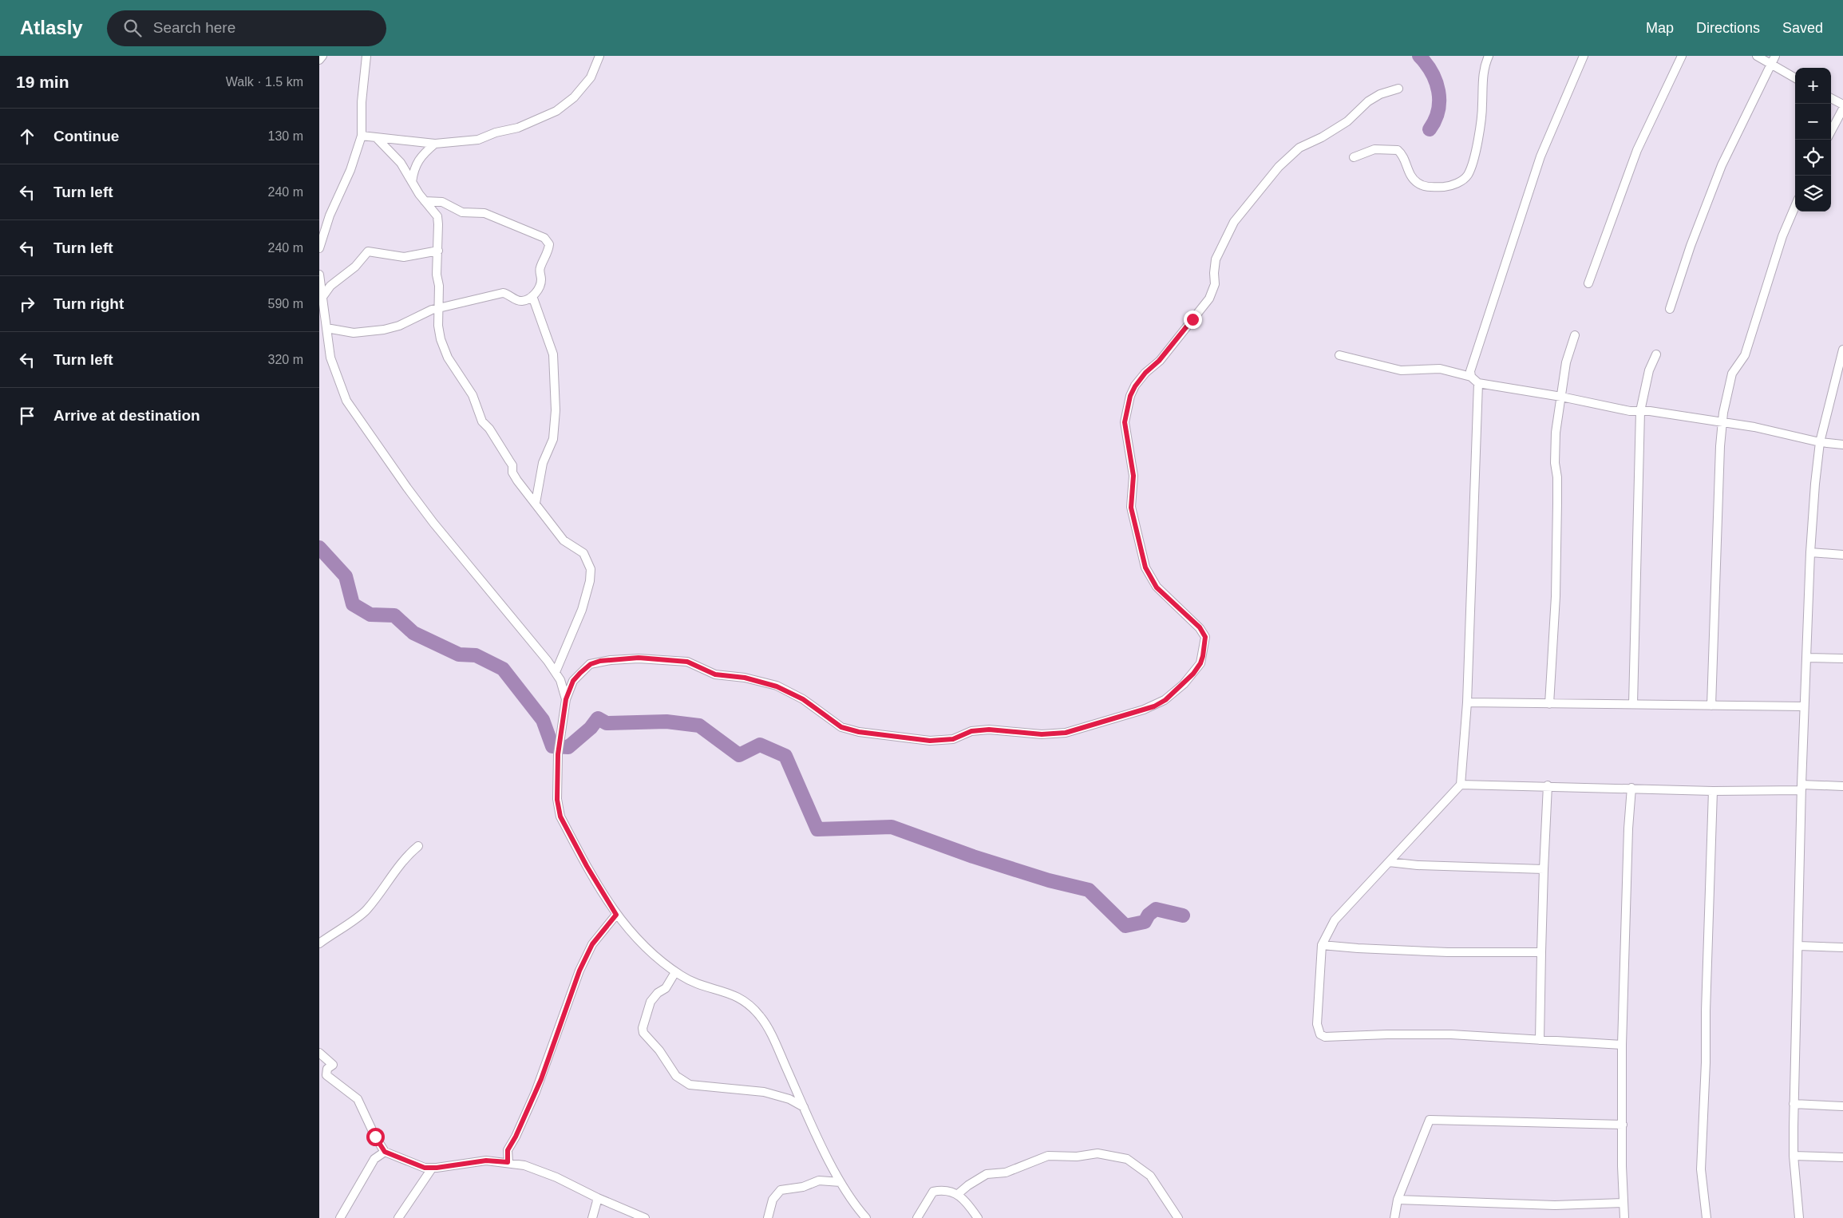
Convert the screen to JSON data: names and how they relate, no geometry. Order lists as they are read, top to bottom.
{
  "page": {
    "header": "Atlasly",
    "search": "Search here",
    "nav": ["Map", "Directions", "Saved"],
    "heading": ["19 min", "Walk · 1.5 km"],
    "map_buttons": ["+", "−"],
    "list": [
      ["Continue", "130 m"],
      ["Turn left", "240 m"],
      ["Turn left", "240 m"],
      ["Turn right", "590 m"],
      ["Turn left", "320 m"],
      "Arrive at destination"
    ]
  }
}
